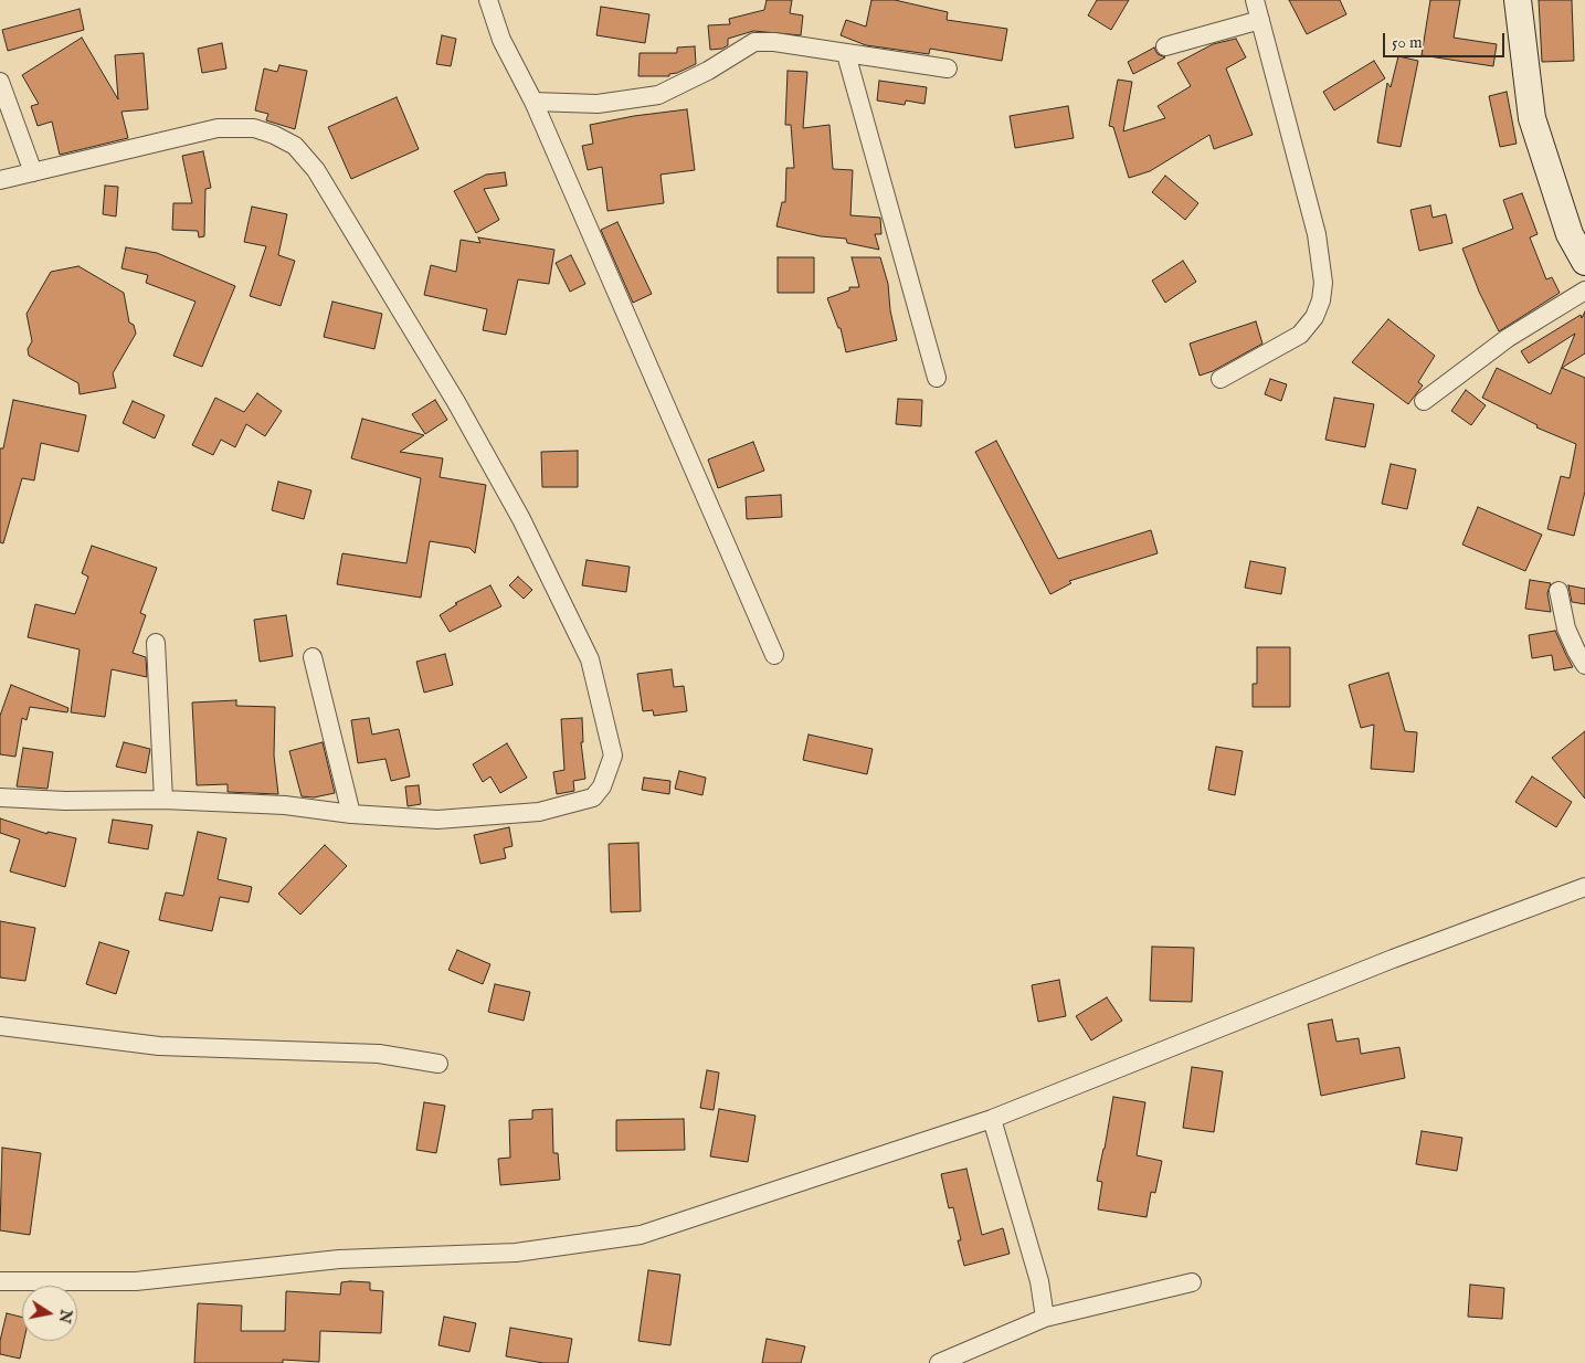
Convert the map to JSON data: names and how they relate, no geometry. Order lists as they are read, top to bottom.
{
  "scale_bar": "50 m",
  "north": "right"
}
